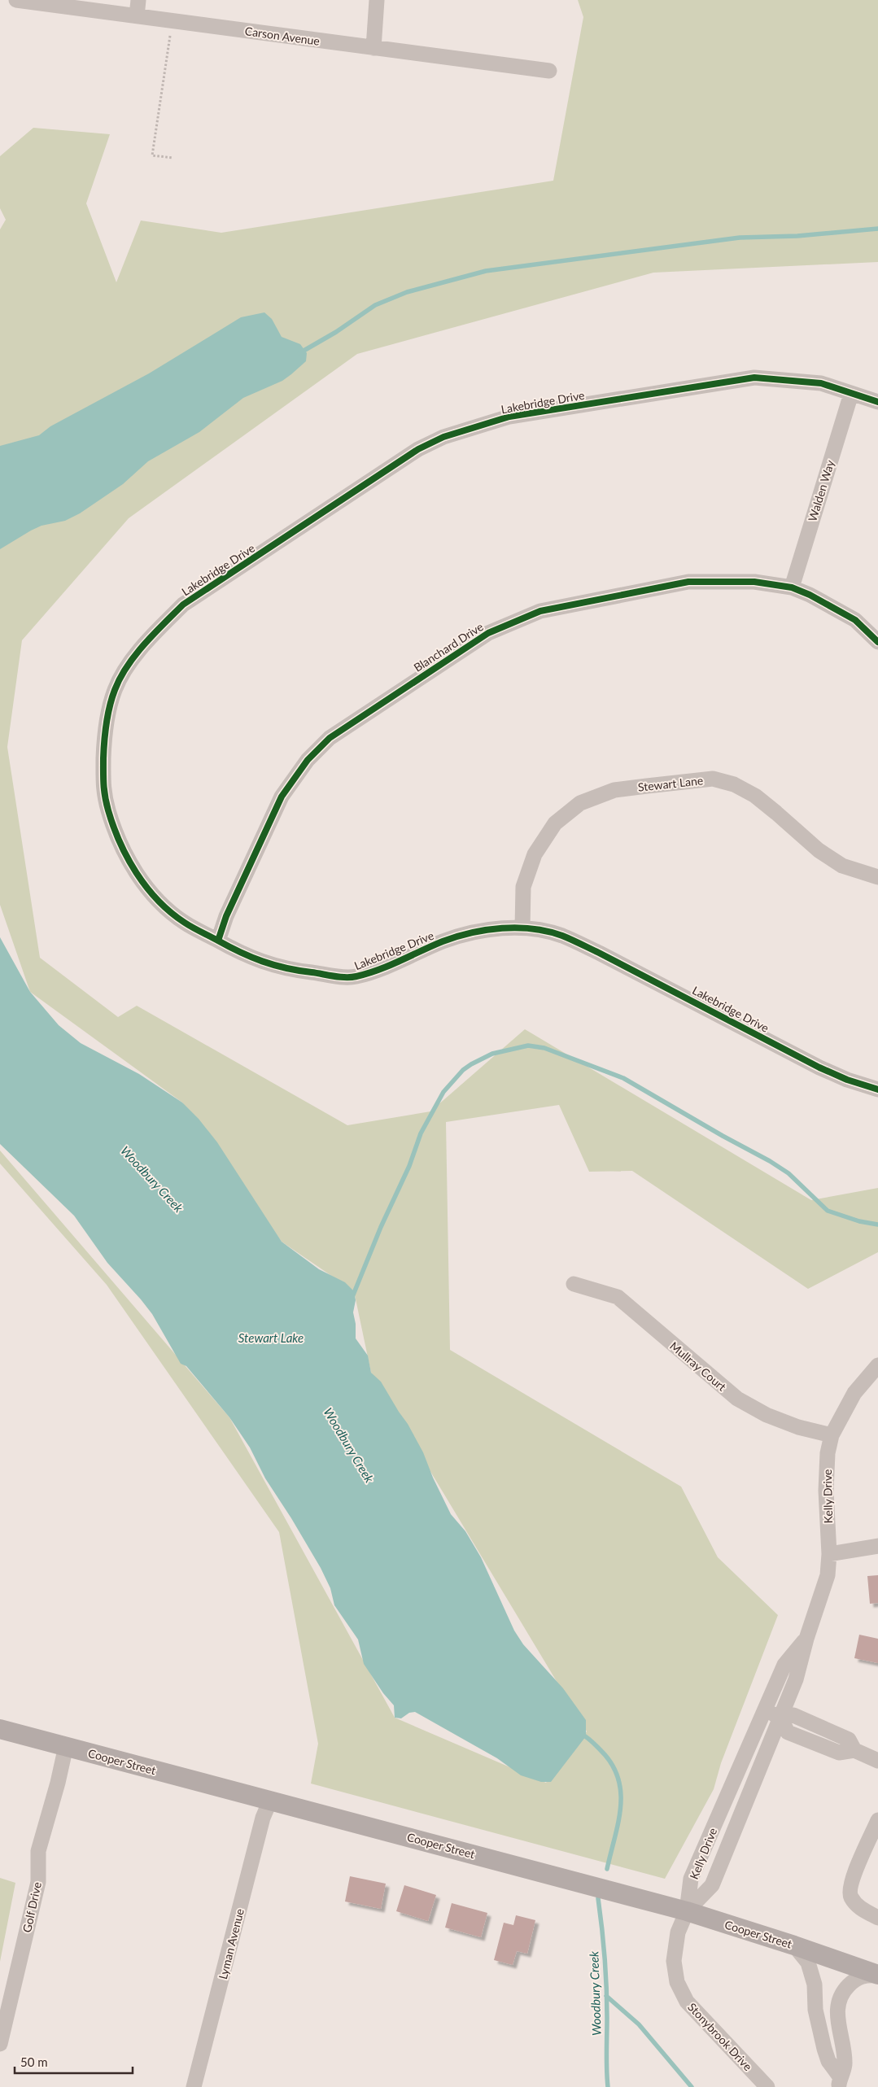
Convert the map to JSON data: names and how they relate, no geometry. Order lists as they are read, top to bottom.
{
  "streets": {
    "main road": ["Cooper Street"],
    "street": [
      "Carson Avenue",
      "Lakebridge Drive",
      "Walden Way",
      "Blanchard Drive",
      "Stewart Lane",
      "Mullray Court",
      "Kelly Drive",
      "Golf Drive",
      "Lyman Avenue",
      "Stonybrook Drive"
    ]
  },
  "crossings": [
    ["Lakebridge Drive", "Walden Way"],
    ["Lakebridge Drive", "Blanchard Drive"],
    ["Lakebridge Drive", "Stewart Lane"],
    ["Walden Way", "Blanchard Drive"],
    ["Mullray Court", "Kelly Drive"],
    ["Kelly Drive", "Cooper Street"],
    ["Kelly Drive", "Stonybrook Drive"],
    ["Cooper Street", "Golf Drive"],
    ["Cooper Street", "Lyman Avenue"],
    ["Cooper Street", "Stonybrook Drive"]
  ],
  "water": ["Woodbury Creek", "Stewart Lake"],
  "scale_bar": "50 m"
}
